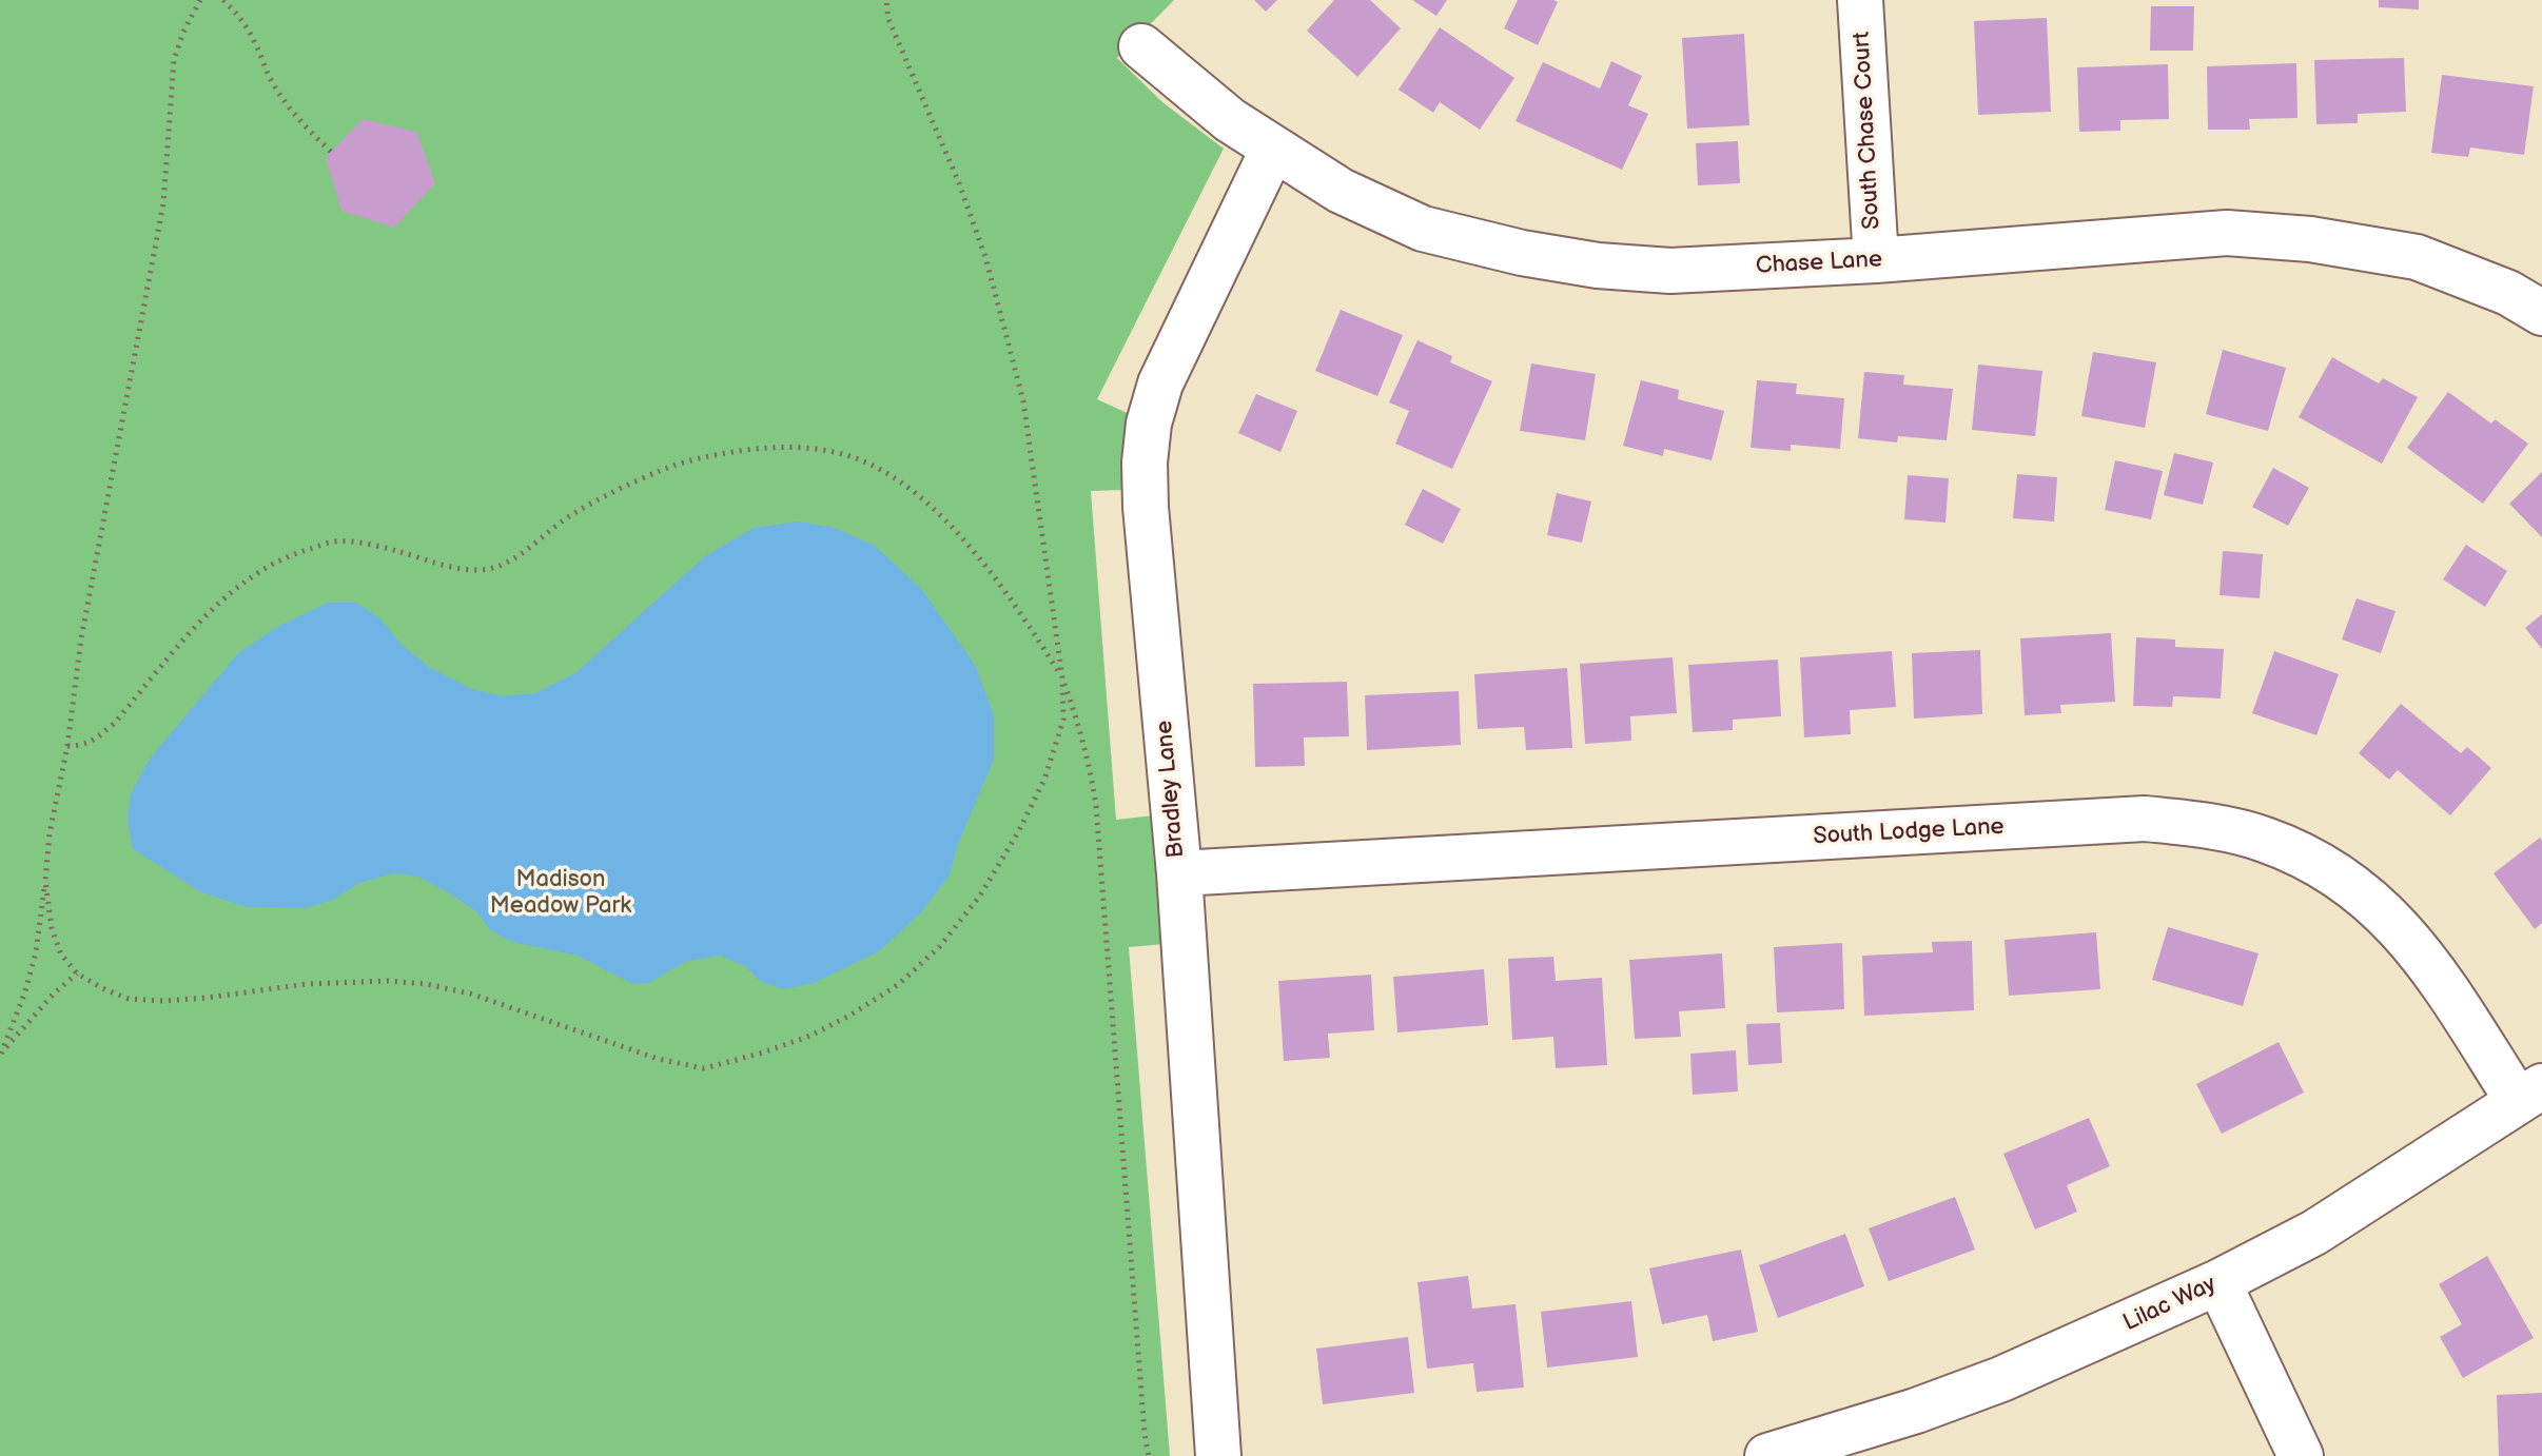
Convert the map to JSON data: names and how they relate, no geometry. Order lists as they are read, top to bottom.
{
  "streets": {
    "street": [
      "South Chase Court",
      "Chase Lane",
      "Bradley Lane",
      "South Lodge Lane",
      "Lilac Way"
    ]
  },
  "crossings": [
    ["South Chase Court", "Chase Lane"],
    ["Chase Lane", "Bradley Lane"],
    ["Bradley Lane", "South Lodge Lane"],
    ["South Lodge Lane", "Lilac Way"]
  ],
  "parks": ["Madison Meadow Park"]
}
